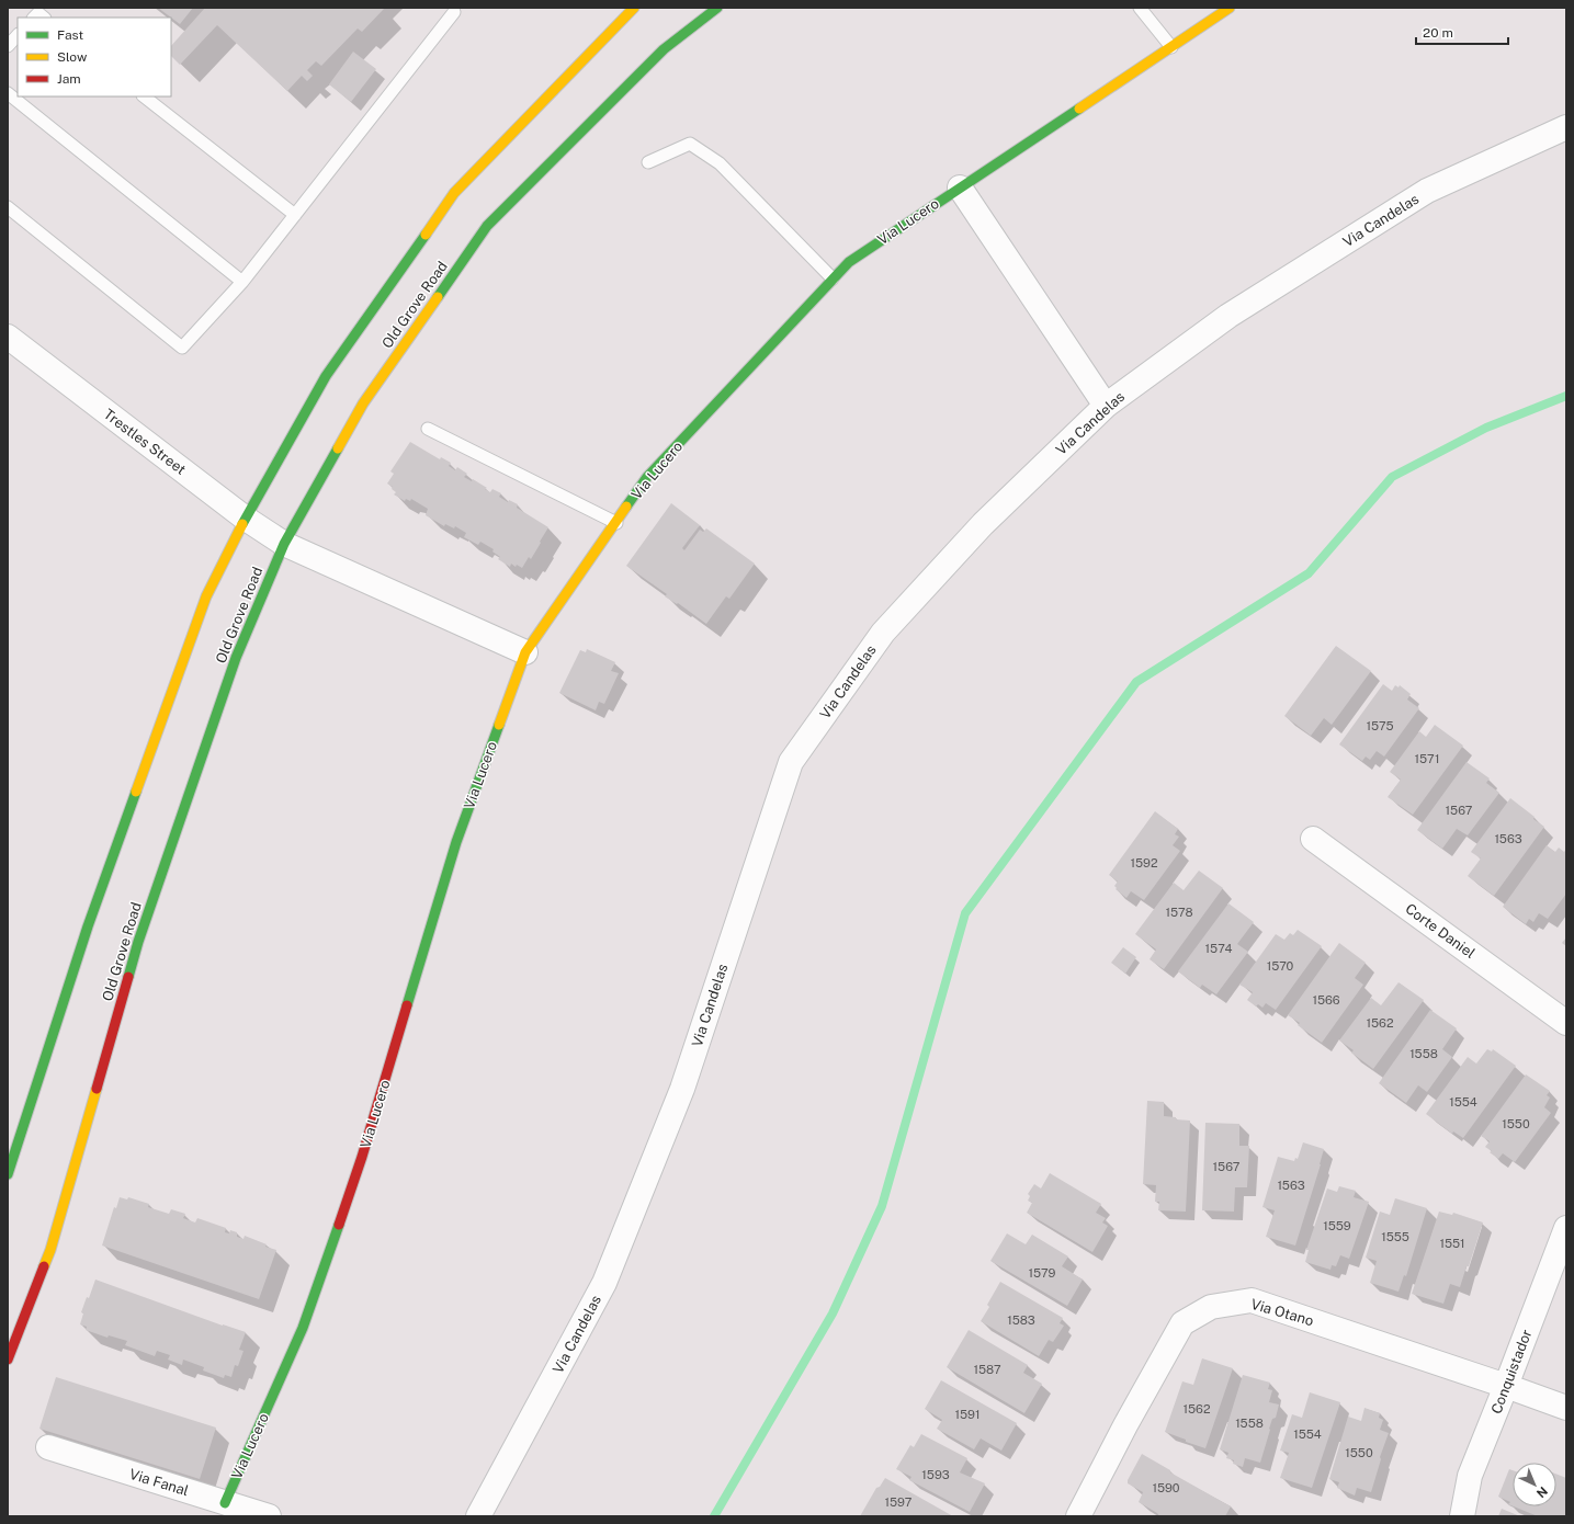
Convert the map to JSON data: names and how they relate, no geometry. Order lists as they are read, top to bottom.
{
  "streets": {
    "main road": ["Via Lucero", "Old Grove Road"],
    "street": [
      "Via Candelas",
      "Trestles Street",
      "Corte Daniel",
      "Via Otano",
      "Conquistador",
      "Via Fanal"
    ]
  },
  "crossings": [
    ["Via Lucero", "Trestles Street"],
    ["Via Lucero", "Via Fanal"],
    ["Old Grove Road", "Trestles Street"],
    ["Via Otano", "Conquistador"]
  ],
  "house_numbers": [
    "1575",
    "1571",
    "1567",
    "1563",
    "1592",
    "1578",
    "1574",
    "1570",
    "1566",
    "1562",
    "1558",
    "1554",
    "1550",
    "1567",
    "1563",
    "1559",
    "1555",
    "1551",
    "1579",
    "1583",
    "1587",
    "1562",
    "1591",
    "1558",
    "1554",
    "1550",
    "1593",
    "1590",
    "1597"
  ],
  "legend": ["Fast", "Slow", "Jam"],
  "scale_bar": "20 m",
  "north": "bottom right"
}
